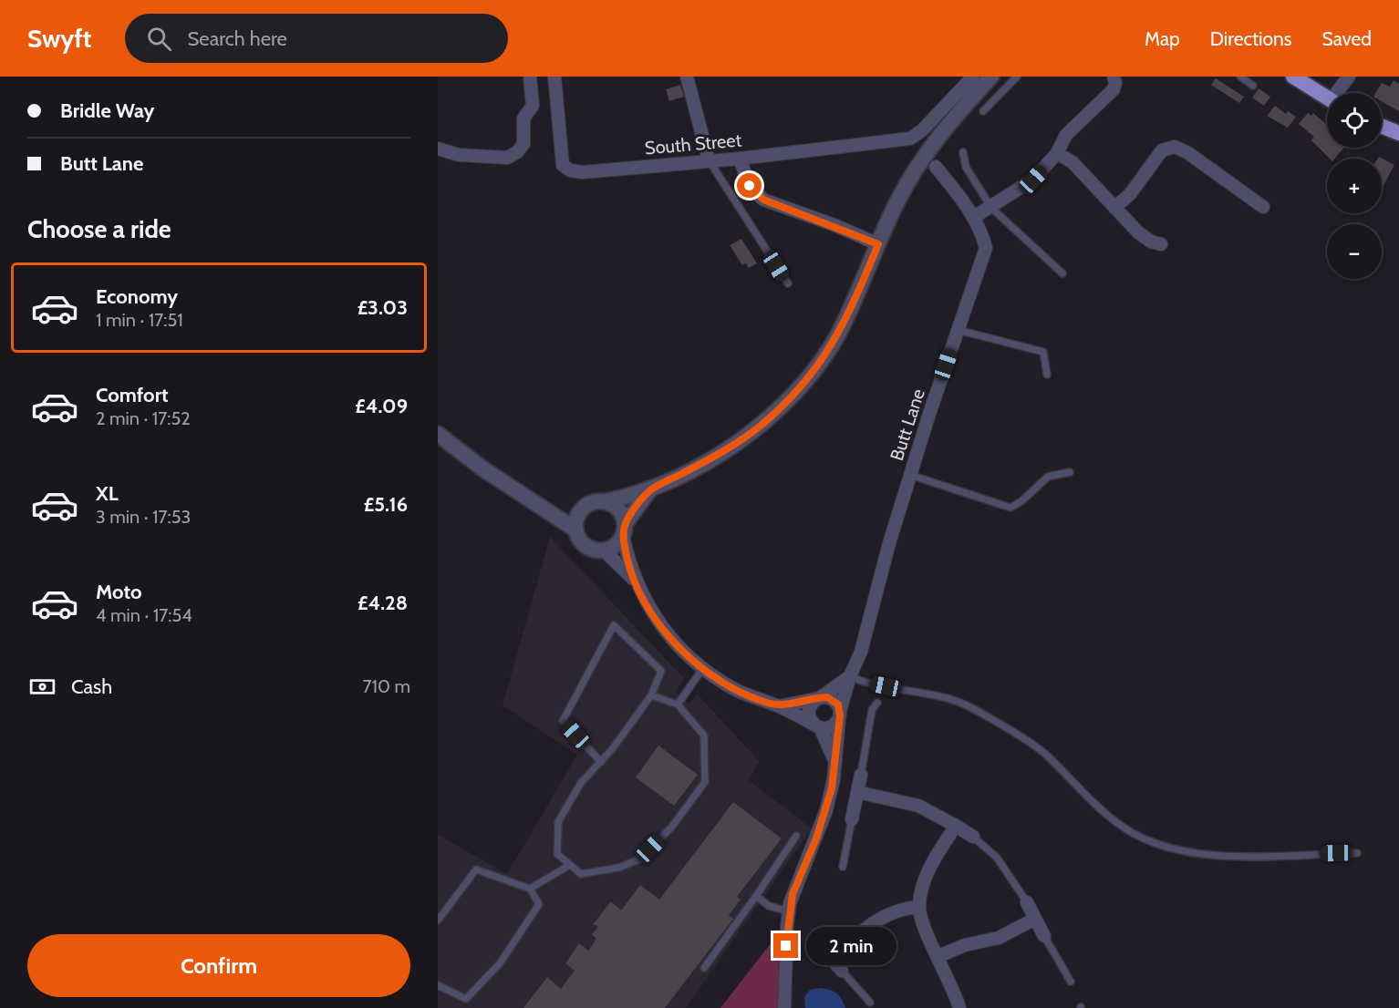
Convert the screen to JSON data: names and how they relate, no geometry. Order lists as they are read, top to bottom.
{
  "streets": {
    "street": ["South Street", "Butt Lane"]
  },
  "page": {
    "header": "Swyft",
    "search": "Search here",
    "nav": ["Map", "Directions", "Saved"],
    "banner": ["Bridle Way", "Butt Lane"],
    "map_buttons": ["+", "−"],
    "heading": "Choose a ride",
    "list": [
      {
        "name": "Economy",
        "note": "1 min · 17:51",
        "value": "£3.03"
      },
      {
        "name": "Comfort",
        "note": "2 min · 17:52",
        "value": "£4.09"
      },
      {
        "name": "XL",
        "note": "3 min · 17:53",
        "value": "£5.16"
      },
      {
        "name": "Moto",
        "note": "4 min · 17:54",
        "value": "£4.28"
      }
    ],
    "pay": ["Cash", "710 m"],
    "buttons": "Confirm",
    "bubble": "2 min"
  }
}
